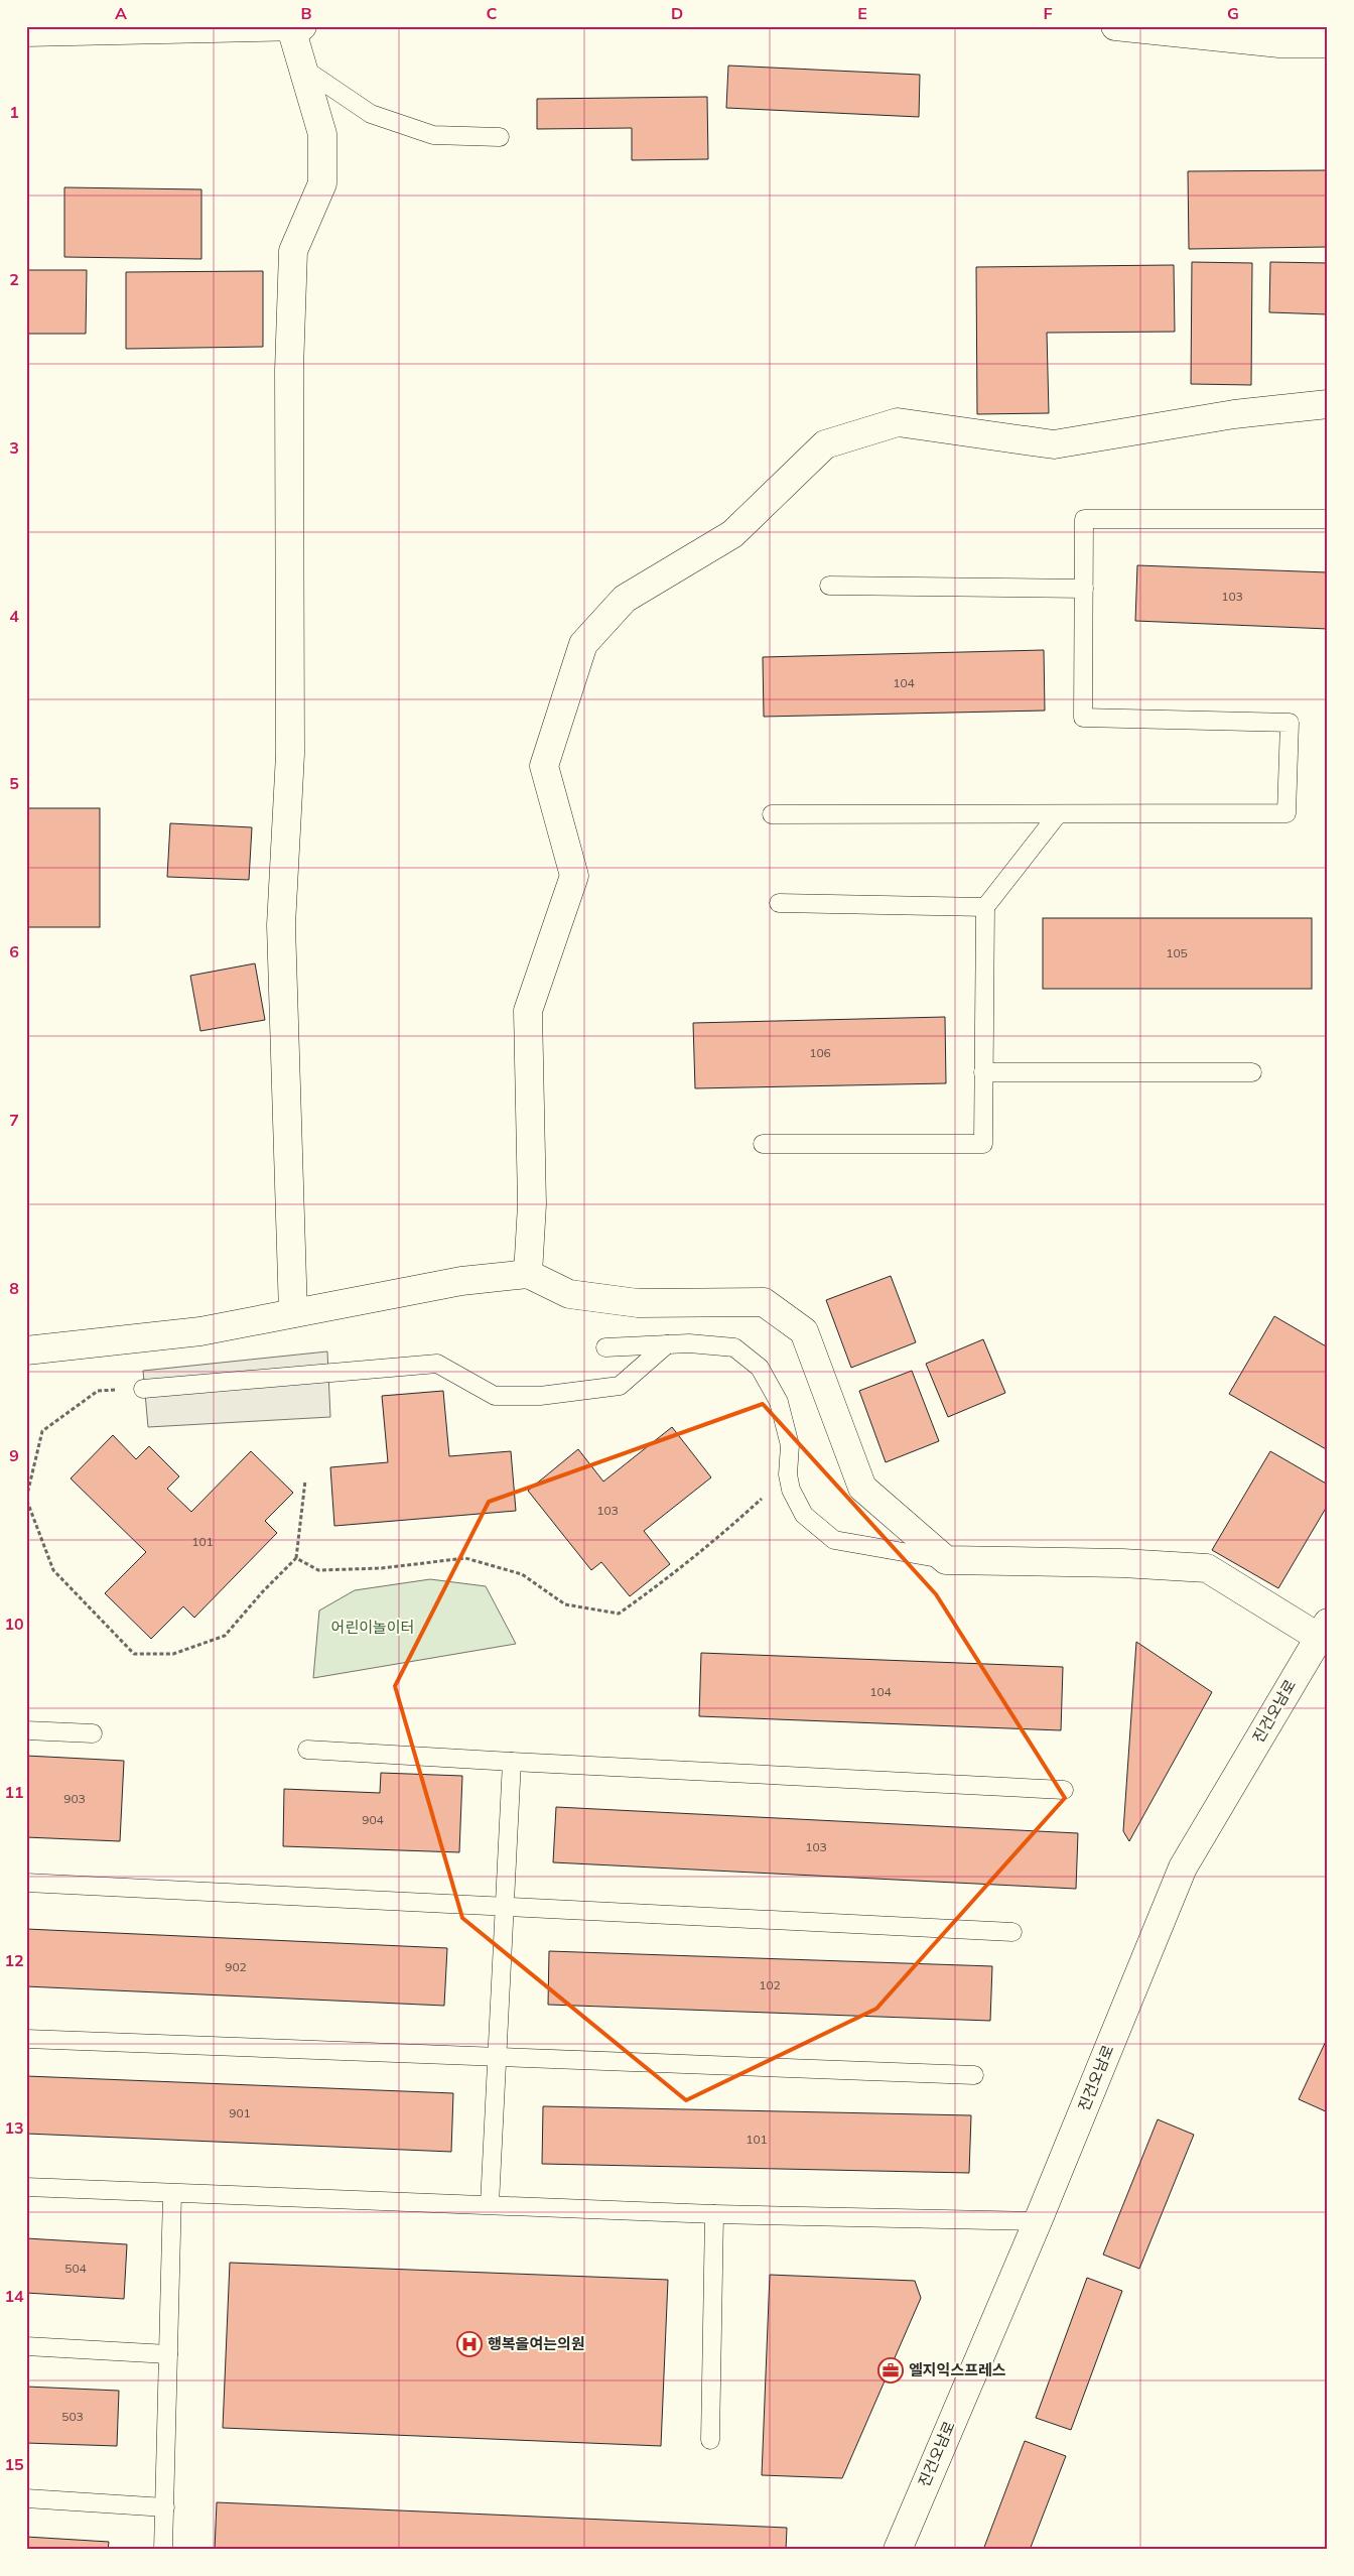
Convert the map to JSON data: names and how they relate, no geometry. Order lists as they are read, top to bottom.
{
  "streets": {
    "street": ["진건오남로"]
  },
  "parks": ["어린이놀이터"],
  "places": {
    "hospital": ["행복을여는의원"],
    "office": ["엘지익스프레스"]
  },
  "house_numbers": [
    "103",
    "104",
    "105",
    "106",
    "103",
    "101",
    "104",
    "903",
    "904",
    "103",
    "902",
    "102",
    "901",
    "101",
    "504",
    "503"
  ],
  "grid": {
    "columns": [
      "A",
      "B",
      "C",
      "D",
      "E",
      "F",
      "G"
    ],
    "rows": [
      "1",
      "2",
      "3",
      "4",
      "5",
      "6",
      "7",
      "8",
      "9",
      "10",
      "11",
      "12",
      "13",
      "14",
      "15"
    ]
  }
}
